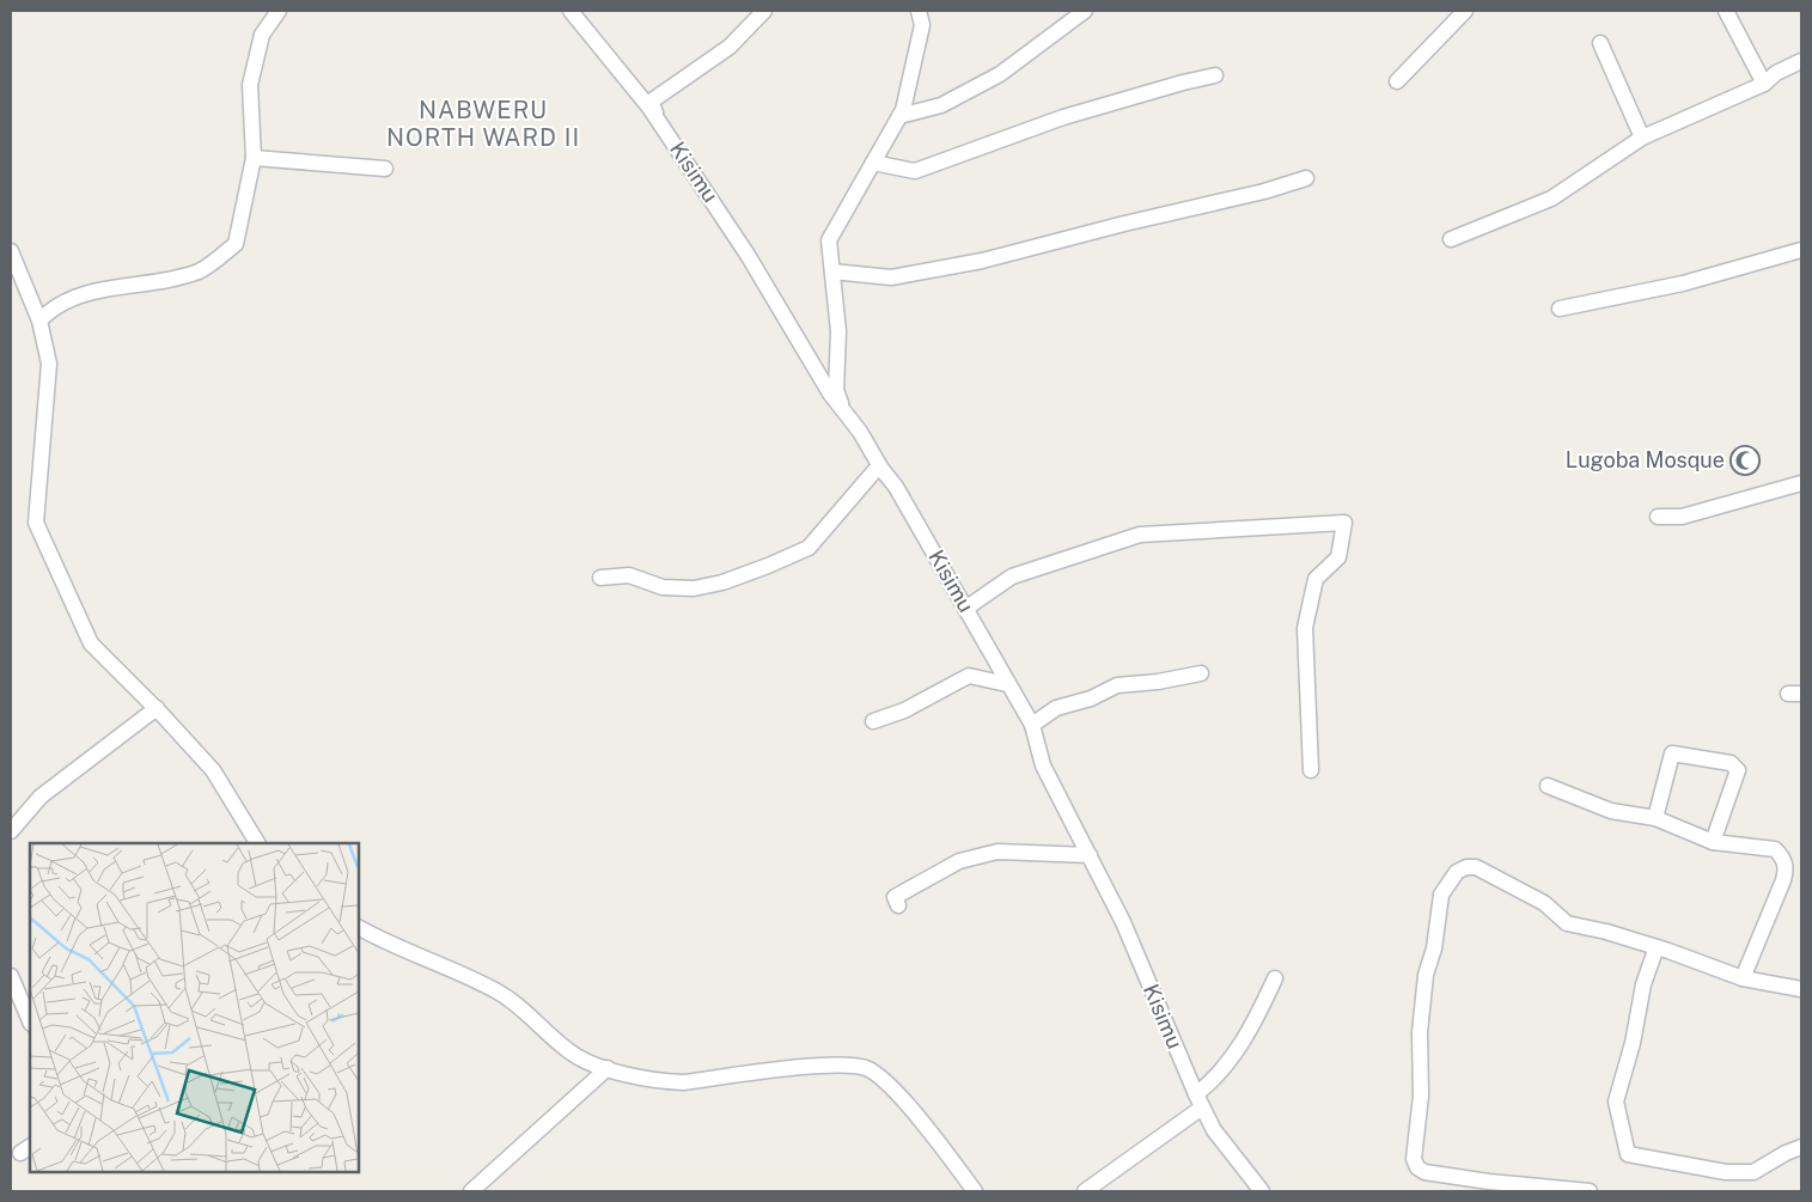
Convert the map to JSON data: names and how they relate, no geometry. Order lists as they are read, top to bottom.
{
  "streets": {
    "street": ["Kisimu"]
  },
  "districts": ["NABWERU NORTH WARD II"],
  "places": {
    "mosque": ["Lugoba Mosque"]
  }
}
